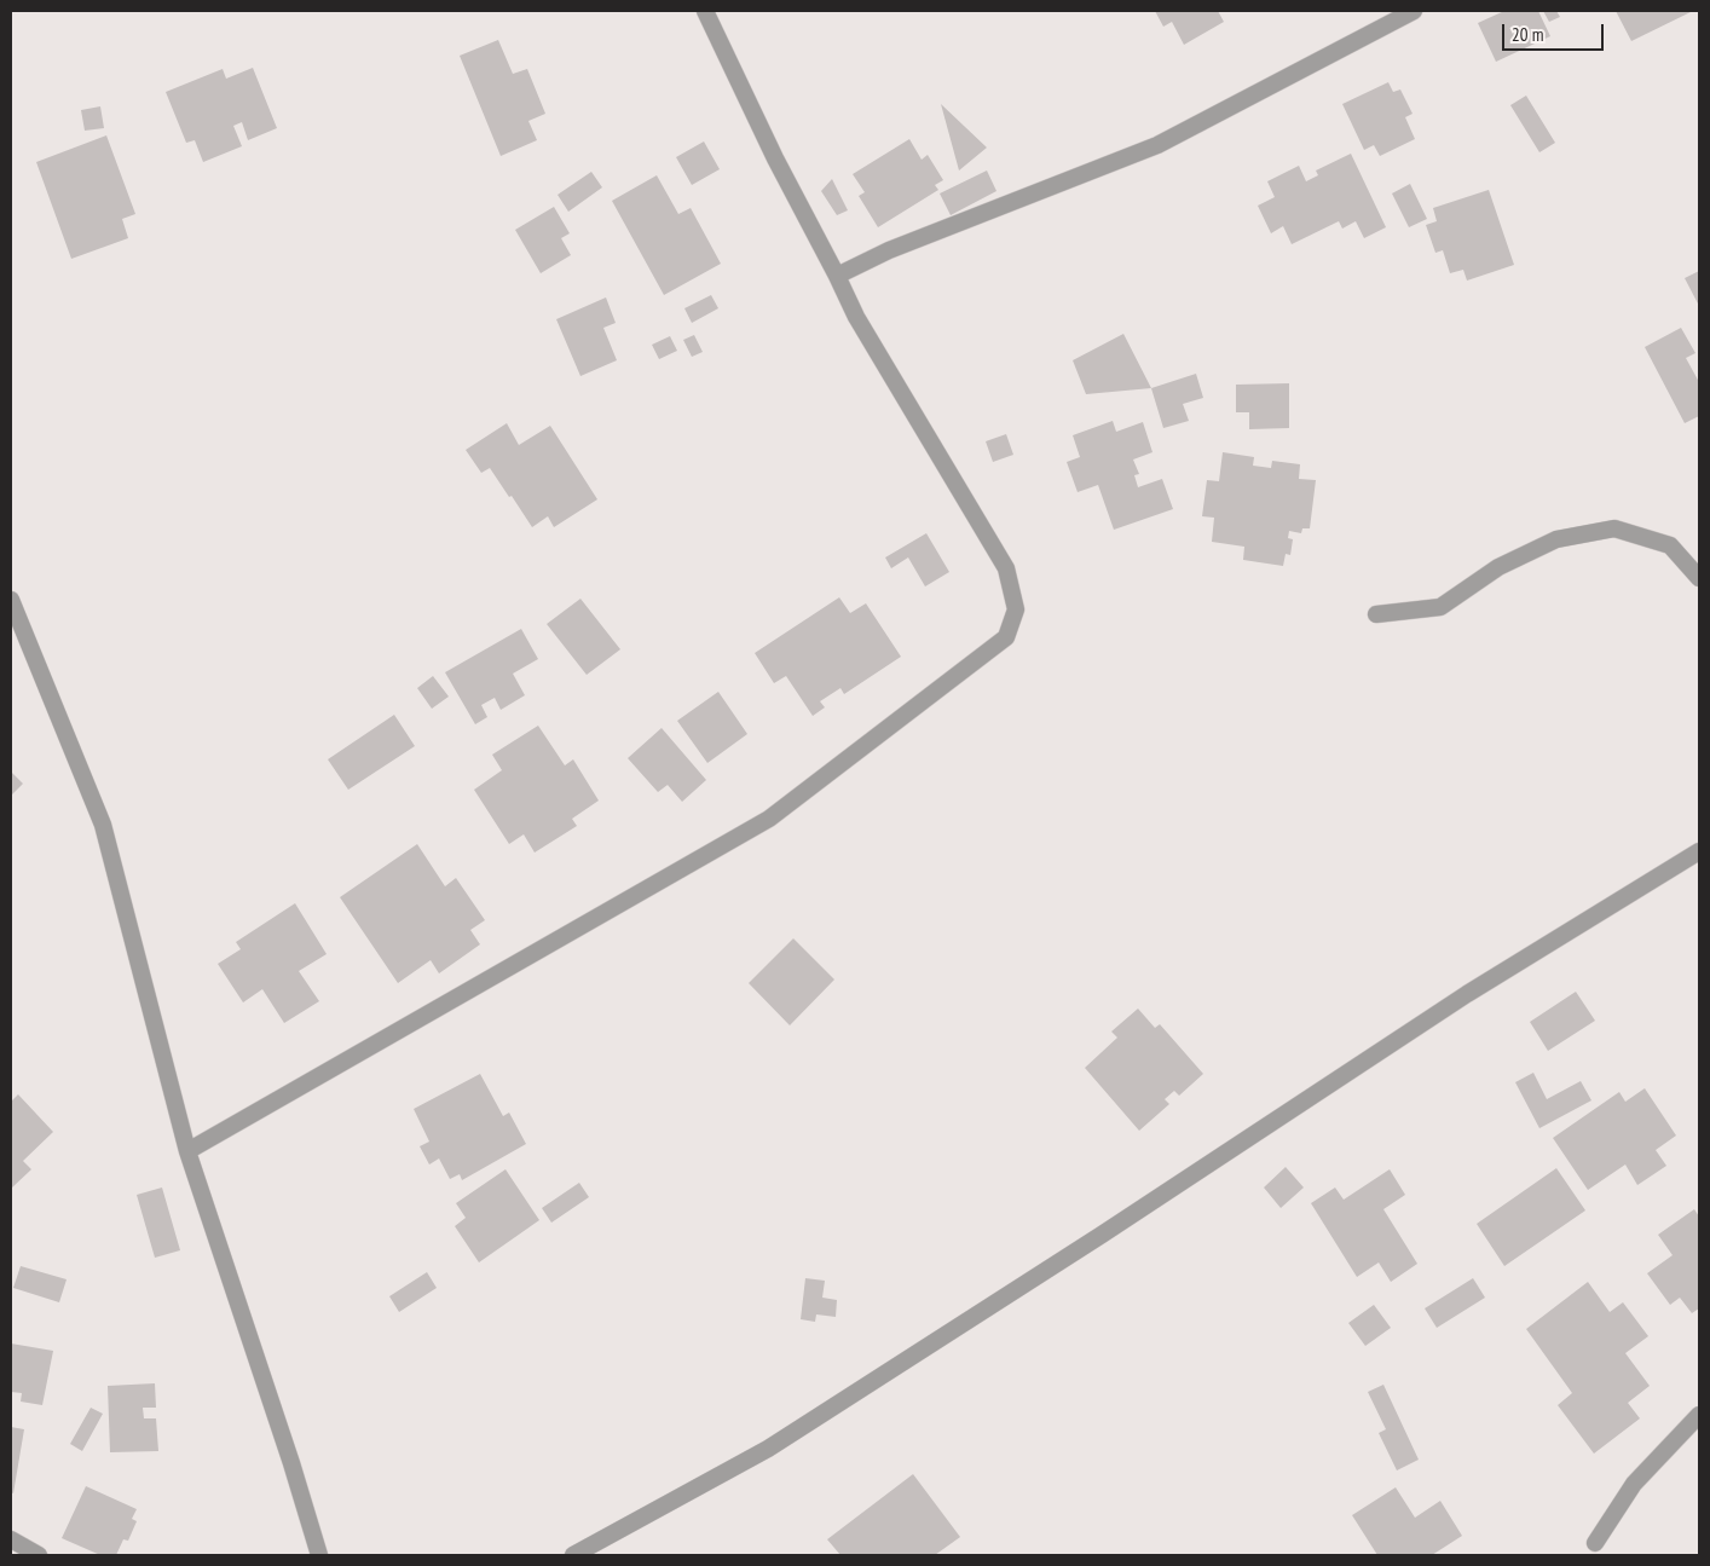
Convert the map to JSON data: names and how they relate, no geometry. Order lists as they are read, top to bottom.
{
  "scale_bar": "20 m"
}
